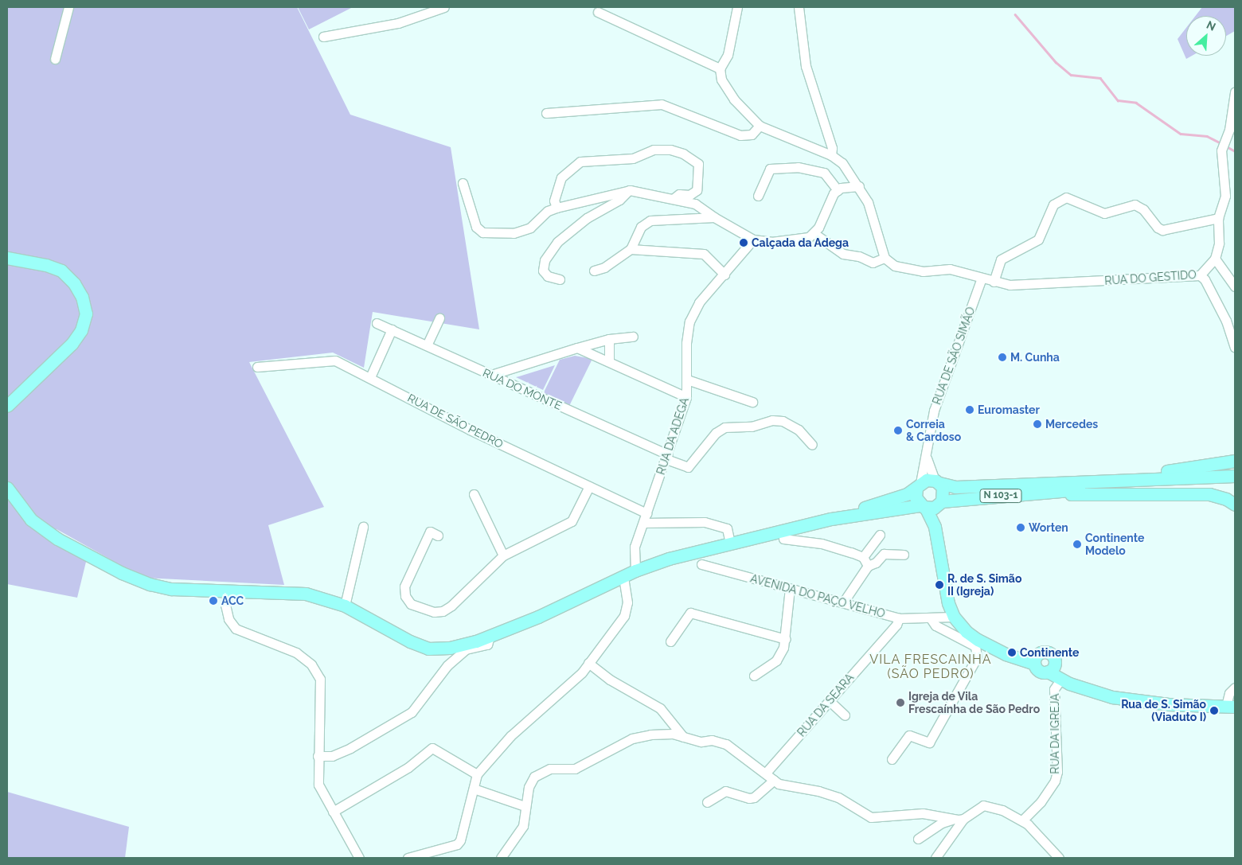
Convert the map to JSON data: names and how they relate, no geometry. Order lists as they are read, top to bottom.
{
  "streets": {
    "main road": ["N 103-1"],
    "street": [
      "RUA DO GESTIDO",
      "RUA DE SÃO SIMÃO",
      "RUA DO MONTE",
      "RUA DE SÃO PEDRO",
      "RUA DA ADEGA",
      "AVENIDA DO PAÇO VELHO",
      "RUA DA SEARA",
      "RUA DA IGREJA"
    ]
  },
  "crossings": [
    ["RUA DO GESTIDO", "RUA DE SÃO SIMÃO"],
    ["RUA DE SÃO SIMÃO", "N 103-1"],
    ["RUA DO MONTE", "RUA DA ADEGA"],
    ["RUA DE SÃO PEDRO", "RUA DA ADEGA"],
    ["AVENIDA DO PAÇO VELHO", "RUA DA SEARA"]
  ],
  "districts": ["VILA FRESCAINHA (SÃO PEDRO)"],
  "places": [
    "Calçada da Adega",
    "M. Cunha",
    "Euromaster",
    "Mercedes",
    "Correia & Cardoso",
    "Worten",
    "Continente Modelo",
    "R. de S. Simão II (Igreja)",
    "ACC",
    "Continente",
    "Igreja de Vila Frescaínha de São Pedro",
    "Rua de S. Simão (Viaduto I)"
  ],
  "north": "top right"
}
